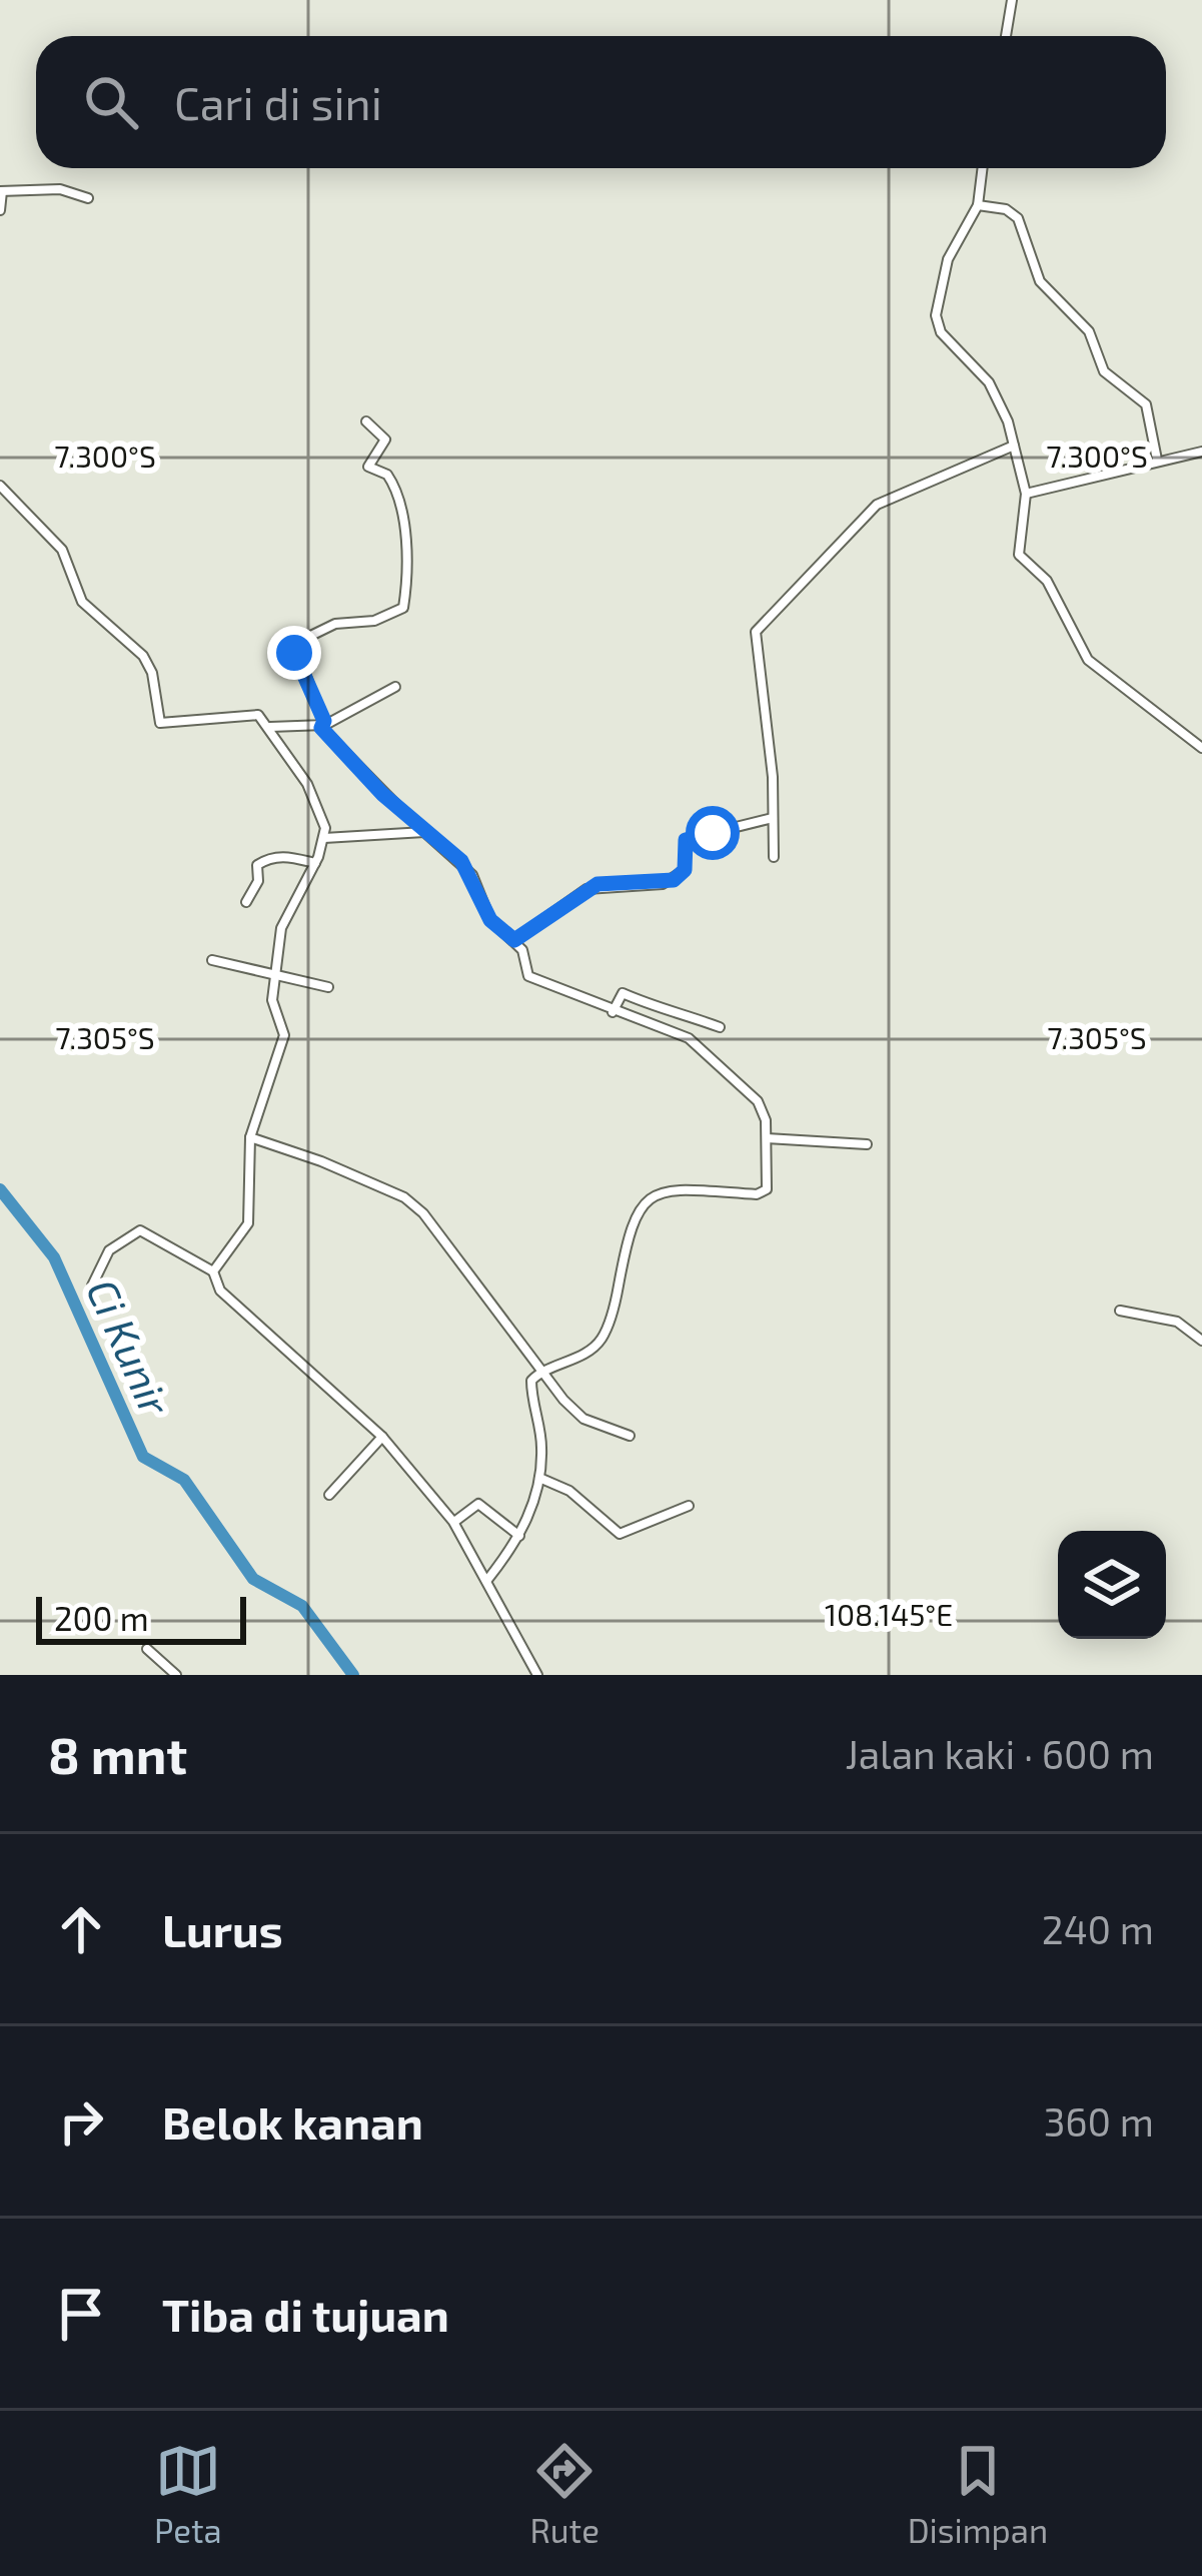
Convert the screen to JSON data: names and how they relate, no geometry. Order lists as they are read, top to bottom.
{
  "water": ["Ci Kunir"],
  "scale_bar": "200 m",
  "page": {
    "search": "Cari di sini",
    "scale": "200 m",
    "heading": ["8 mnt", "Jalan kaki · 600 m"],
    "list": [
      ["Lurus", "240 m"],
      ["Belok kanan", "360 m"],
      "Tiba di tujuan"
    ],
    "nav": ["Peta", "Rute", "Disimpan"]
  },
  "coordinates": ["7.300°S", "7.305°S", "108.145°E"]
}
